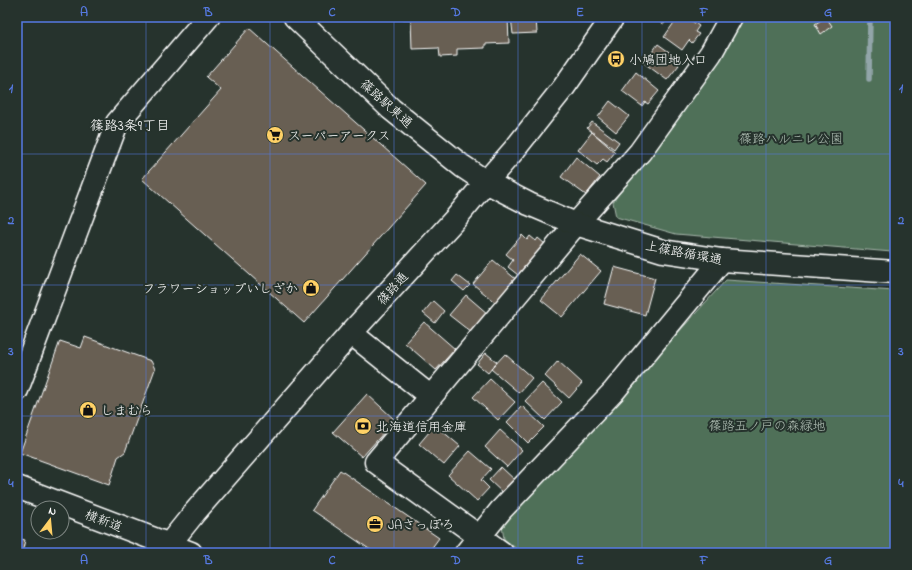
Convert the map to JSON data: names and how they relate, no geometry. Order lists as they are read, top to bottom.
{
  "streets": {
    "street": [
      "篠路駅東通",
      "上篠路循環通",
      "篠路通",
      "横新道"
    ]
  },
  "crossings": [
    ["篠路駅東通", "上篠路循環通"],
    ["篠路駅東通", "篠路通"],
    ["上篠路循環通", "篠路通"],
    ["篠路通", "横新道"]
  ],
  "districts": ["篠路3条9丁目"],
  "parks": ["篠路ハルニレ公園", "篠路五ノ戸の森緑地"],
  "places": {
    "bus stop": ["小鳩団地入口"],
    "supermarket": ["スーパーアークス"],
    "shop": ["フラワーショップいしざか", "しまむら"],
    "bank": ["北海道信用金庫"],
    "office": ["JAさっぽろ"]
  },
  "north": "top",
  "grid": {
    "columns": [
      "A",
      "B",
      "C",
      "D",
      "E",
      "F",
      "G"
    ],
    "rows": [
      "1",
      "2",
      "3",
      "4"
    ]
  }
}
